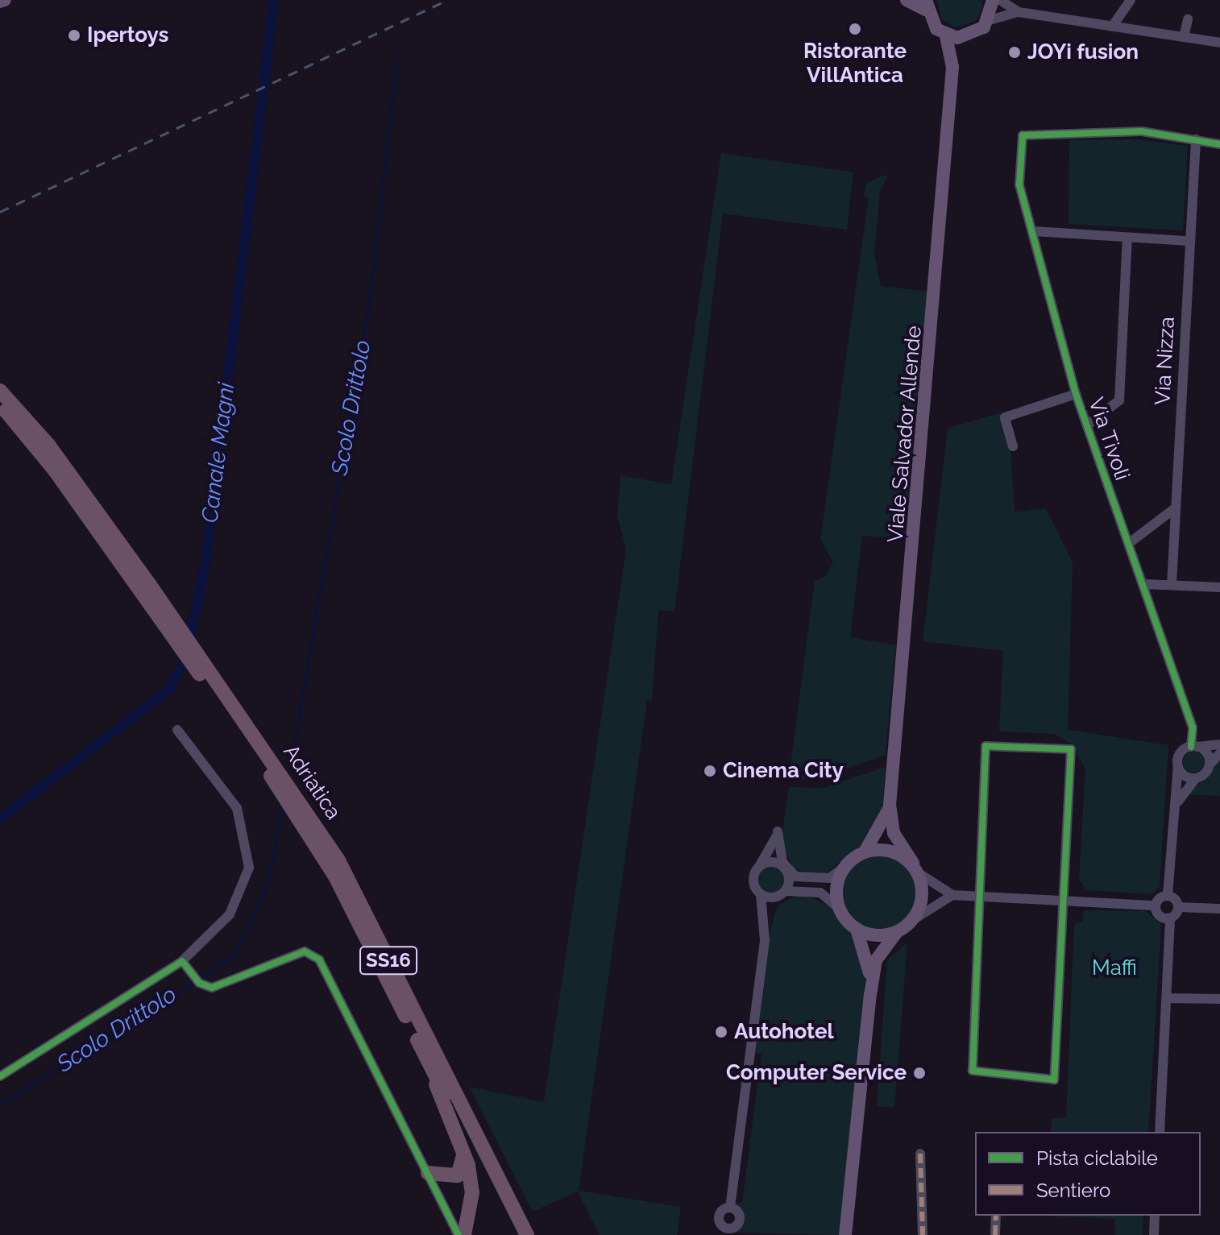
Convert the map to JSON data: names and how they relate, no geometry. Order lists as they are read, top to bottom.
{
  "streets": {
    "highway": ["Adriatica", "SS16"],
    "main road": ["Viale Salvador Allende"],
    "street": ["Via Nizza", "Via Tivoli"]
  },
  "crossings": [
    ["Via Nizza", "Via Tivoli"]
  ],
  "water": ["Scolo Drittolo", "Canale Magni"],
  "parks": ["Maffi"],
  "places": [
    "Ristorante VillAntica",
    "Ipertoys",
    "JOYi fusion",
    "Cinema City",
    "Autohotel",
    "Computer Service"
  ],
  "legend": ["Pista ciclabile", "Sentiero"]
}
